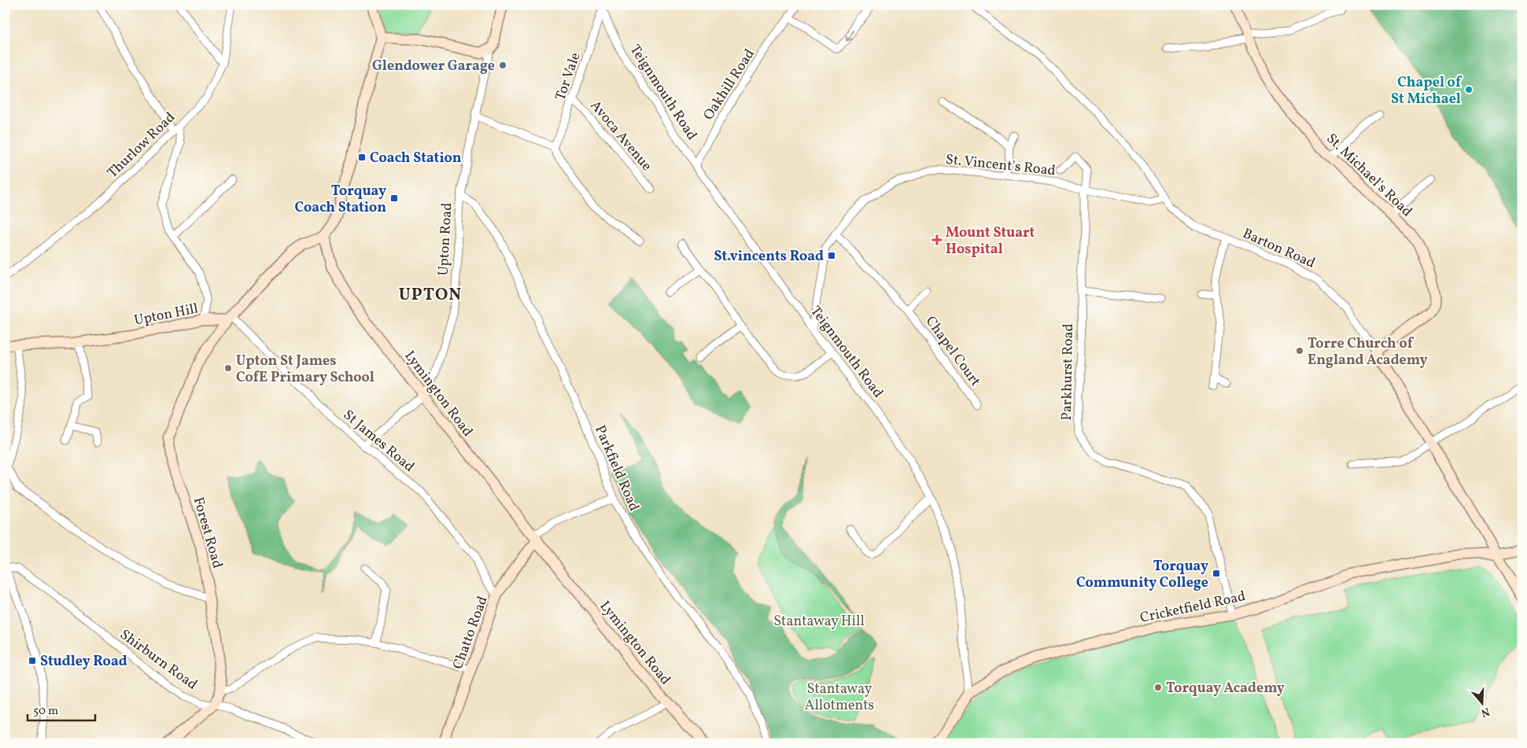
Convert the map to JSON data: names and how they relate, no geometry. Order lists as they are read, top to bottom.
{
  "streets": {
    "street": [
      "Tor Vale",
      "Oakhill Road",
      "Teignmouth Road",
      "Avoca Avenue",
      "Thurlow Road",
      "St. Vincent's Road",
      "St. Michael's Road",
      "Upton Road",
      "Barton Road",
      "Upton Hill",
      "Chapel Court",
      "Parkhurst Road",
      "Lymington Road",
      "St James Road",
      "Parkfield Road",
      "Forest Road",
      "Cricketfield Road",
      "Chatto Road",
      "Shirburn Road"
    ]
  },
  "crossings": [
    ["Tor Vale", "Teignmouth Road"],
    ["Tor Vale", "Avoca Avenue"],
    ["Oakhill Road", "Teignmouth Road"],
    ["Teignmouth Road", "St. Vincent's Road"],
    ["Teignmouth Road", "Cricketfield Road"],
    ["St. Vincent's Road", "Barton Road"],
    ["St. Vincent's Road", "Chapel Court"],
    ["St. Vincent's Road", "Parkhurst Road"],
    ["St. Michael's Road", "Barton Road"],
    ["Upton Road", "Lymington Road"],
    ["Upton Road", "St James Road"],
    ["Upton Road", "Parkfield Road"],
    ["Barton Road", "Cricketfield Road"],
    ["Upton Hill", "St James Road"],
    ["Upton Hill", "Forest Road"],
    ["Parkhurst Road", "Cricketfield Road"],
    ["Lymington Road", "Chatto Road"],
    ["St James Road", "Forest Road"],
    ["St James Road", "Chatto Road"],
    ["Forest Road", "Shirburn Road"]
  ],
  "districts": ["UPTON"],
  "parks": ["Stantaway Hill", "Stantaway Allotments"],
  "places": {
    "other": [
      "Glendower Garage",
      "Chapel of St Michael",
      "Torre Church of England Academy",
      "Upton St James CofE Primary School",
      "Torquay Academy"
    ],
    "transit": [
      "Coach Station",
      "Torquay Coach Station",
      "St.vincents Road",
      "Torquay Community College",
      "Studley Road"
    ],
    "health": ["Mount Stuart Hospital"]
  },
  "scale_bar": "50 m",
  "north": "bottom"
}
